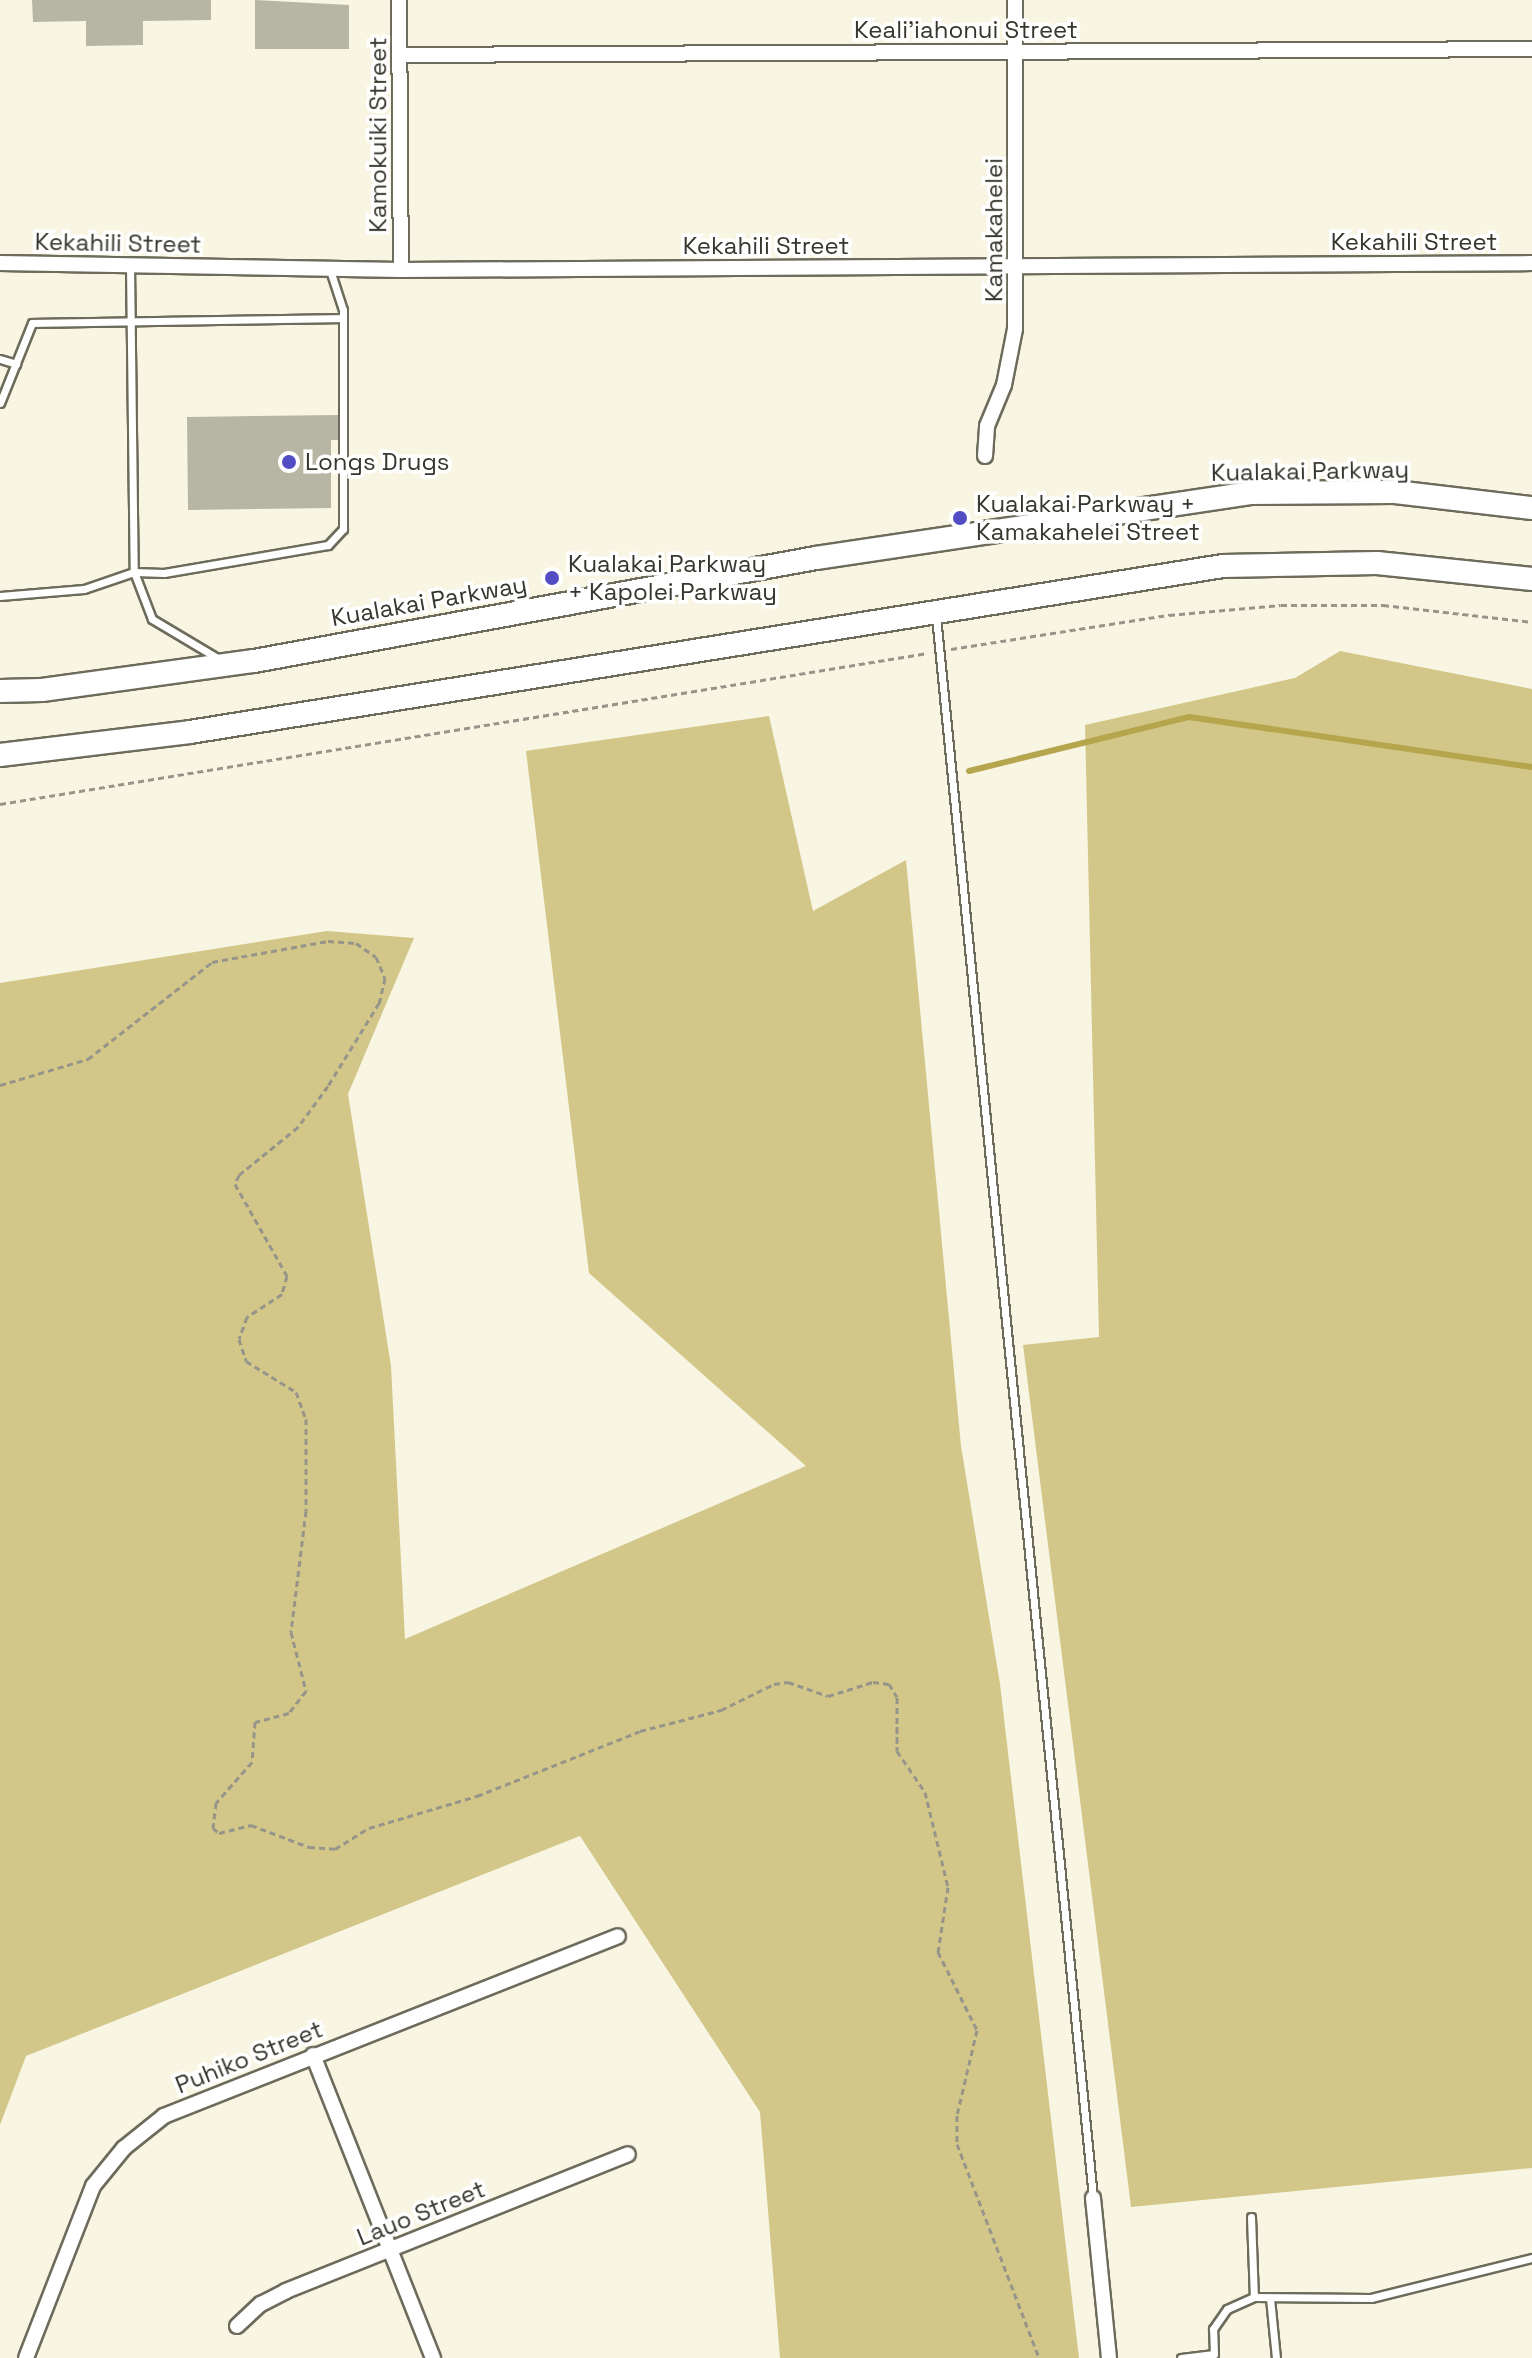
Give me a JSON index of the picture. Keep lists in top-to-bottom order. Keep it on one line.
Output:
{"streets":{"main road":["Kualakai Parkway"],"street":["Keali'iahonui Street","Kamokuiki Street","Kamakahelei","Kekahili Street","Puhiko Street","Lauo Street"]},"crossings":[["Keali'iahonui Street","Kamokuiki Street"],["Keali'iahonui Street","Kamakahelei"],["Kamokuiki Street","Kekahili Street"],["Kamakahelei","Kekahili Street"]],"places":["Longs Drugs","Kualakai Parkway + Kamakahelei Street","Kualakai Parkway + Kapolei Parkway"]}
